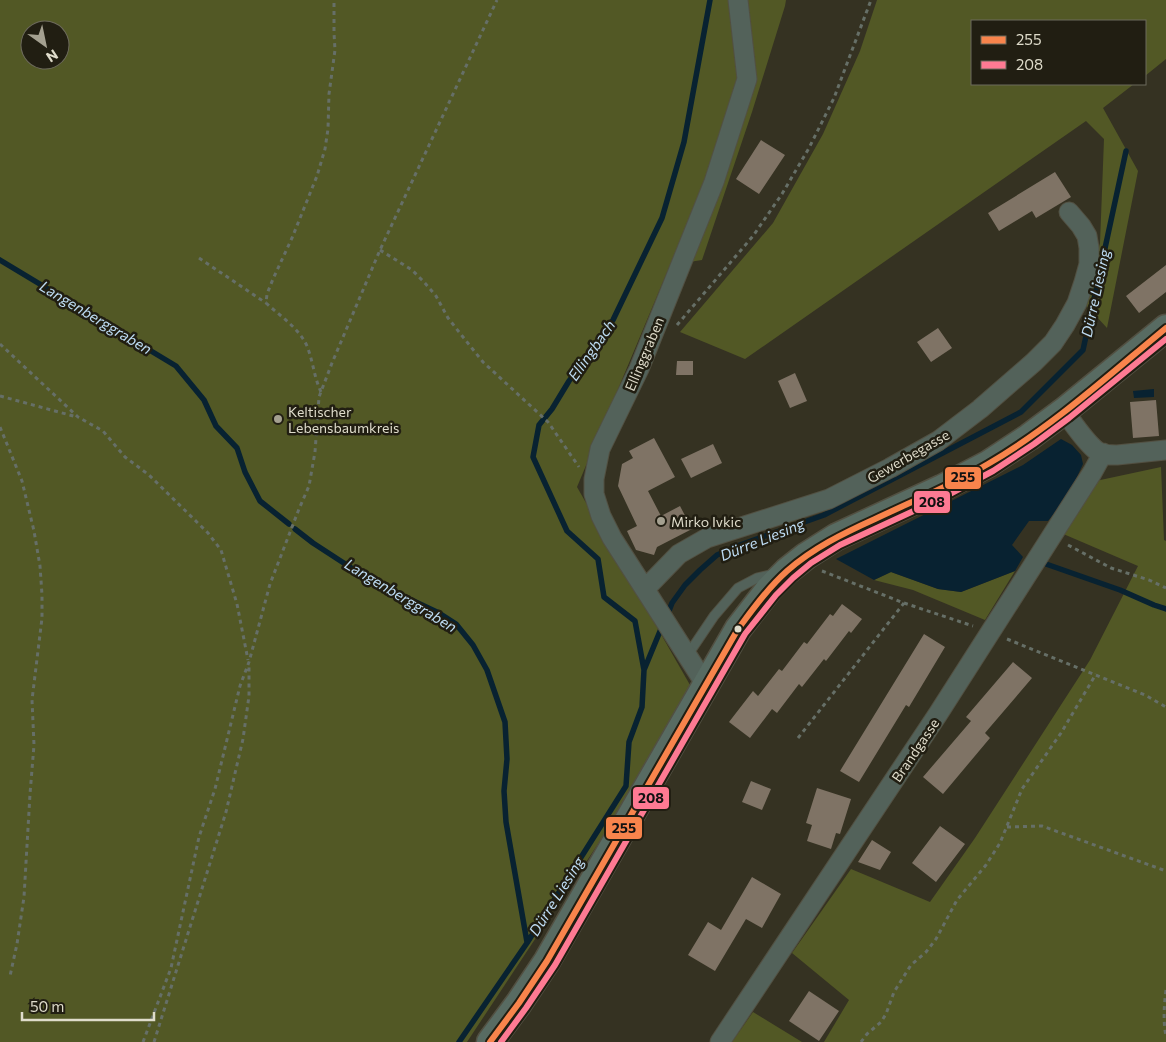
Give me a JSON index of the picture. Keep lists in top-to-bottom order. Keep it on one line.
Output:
{"streets":{"street":["Ellinggraben","Gewerbegasse","Brandgasse"]},"crossings":[["Ellinggraben","Gewerbegasse"]],"water":["Dürre Liesing","Langenberggraben","Ellingbach"],"places":["Keltischer Lebensbaumkreis","Mirko Ivkic"],"lines":["transit line 255","transit line 208"],"legend":["255","208"],"scale_bar":"50 m","north":"bottom right"}
